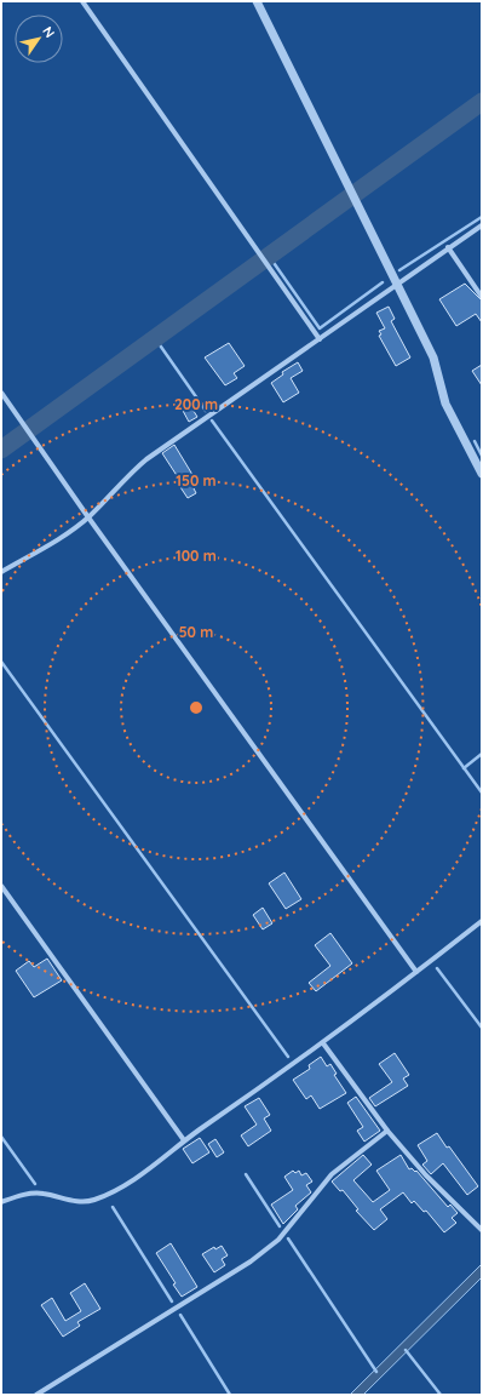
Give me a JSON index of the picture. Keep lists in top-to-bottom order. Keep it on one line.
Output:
{"north":"top right","rings":["200 m","150 m","100 m","50 m"]}
